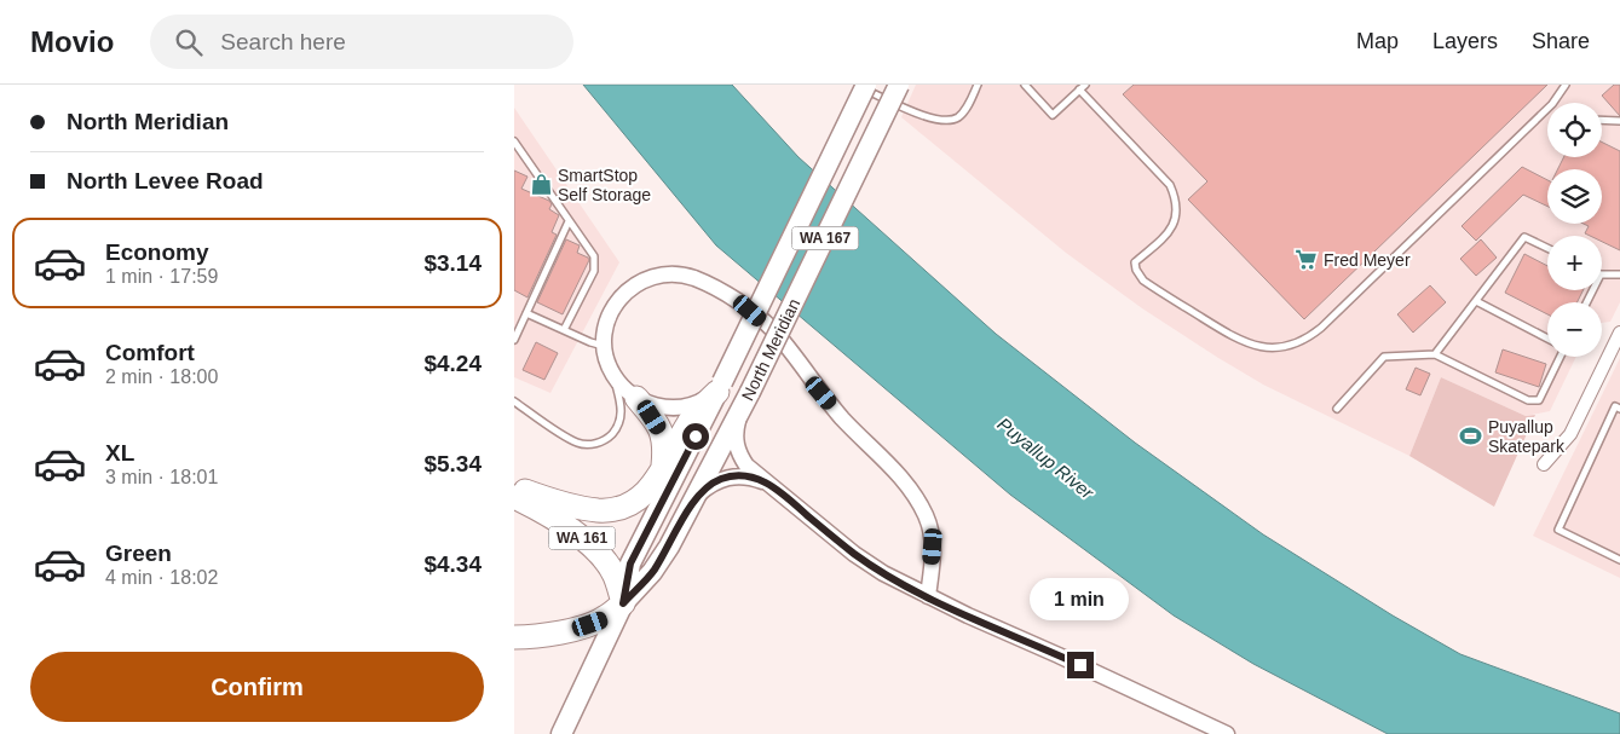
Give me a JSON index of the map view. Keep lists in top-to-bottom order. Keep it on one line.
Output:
{"streets":{"highway":["WA 167","WA 161"],"main road":["North Meridian"]},"crossings":[["WA 167","North Meridian"],["WA 167","WA 161"],["North Meridian","WA 161"]],"water":["Puyallup River"],"places":{"shop":["SmartStop Self Storage"],"supermarket":["Fred Meyer"],"sports":["Puyallup Skatepark"]},"page":{"header":"Movio","search":"Search here","nav":["Map","Layers","Share"],"banner":["North Meridian","North Levee Road"],"map_buttons":["+","−"],"list":[{"name":"Economy","note":"1 min · 17:59","value":"$3.14"},{"name":"Comfort","note":"2 min · 18:00","value":"$4.24"},{"name":"XL","note":"3 min · 18:01","value":"$5.34"},{"name":"Green","note":"4 min · 18:02","value":"$4.34"}],"bubble":"1 min","buttons":"Confirm"}}
